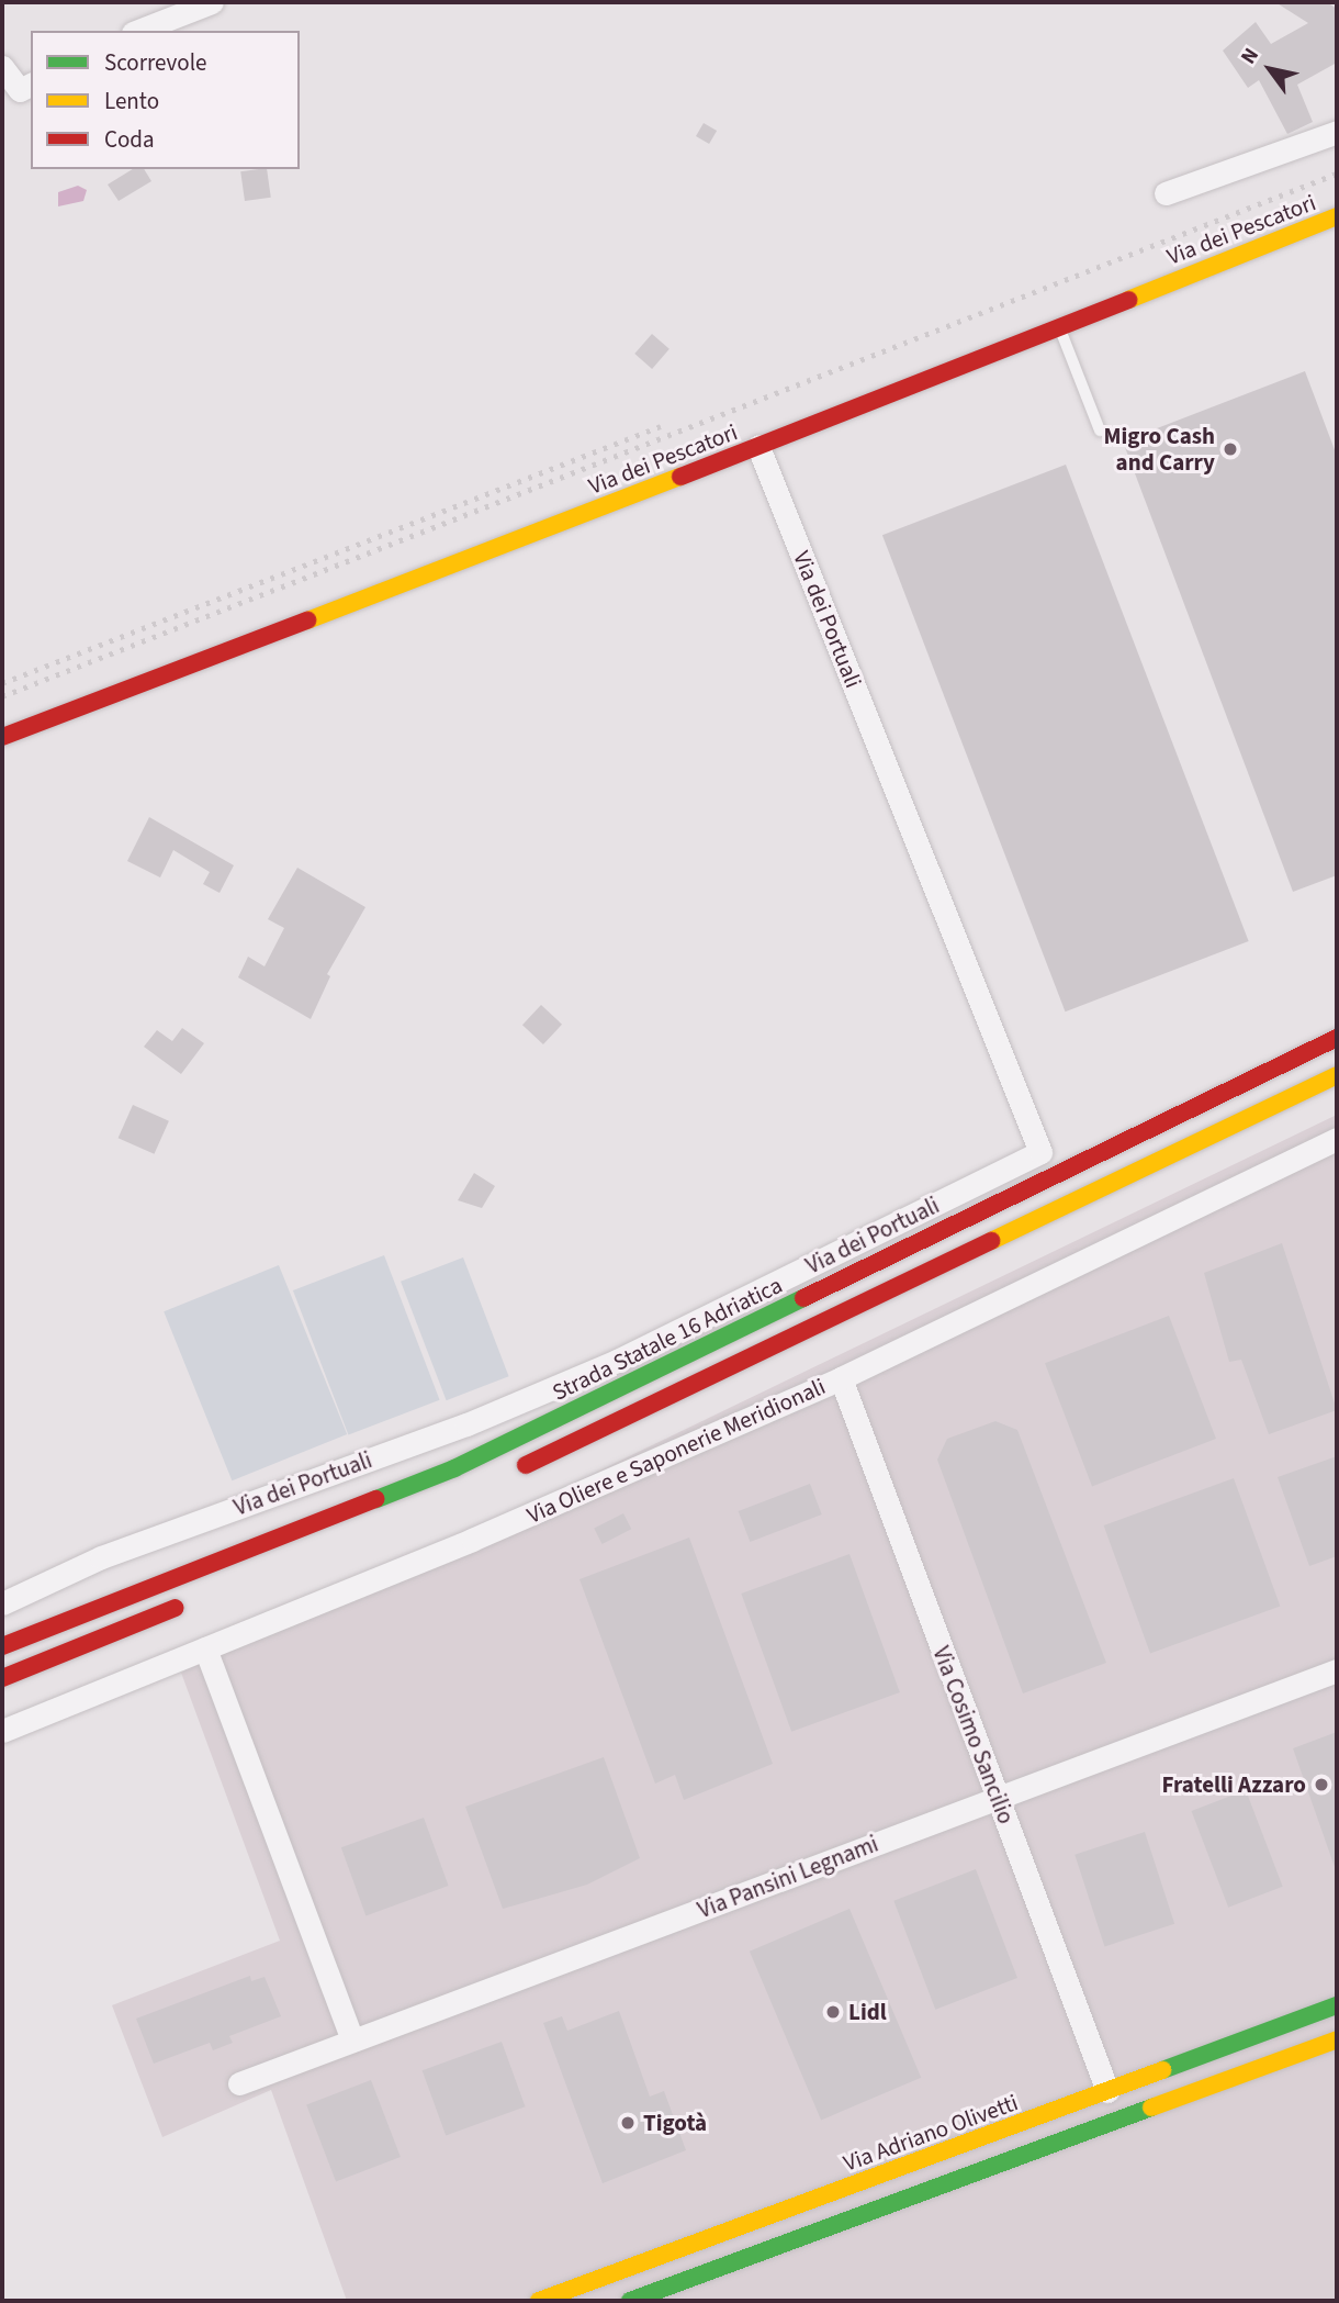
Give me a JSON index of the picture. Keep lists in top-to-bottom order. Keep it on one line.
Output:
{"streets":{"main road":["Via dei Pescatori","Strada Statale 16 Adriatica","Via Adriano Olivetti"],"street":["Via dei Portuali","Via Oliere e Saponerie Meridionali","Via Cosimo Sancilio","Via Pansini Legnami"]},"crossings":[["Via dei Pescatori","Via dei Portuali"],["Via Oliere e Saponerie Meridionali","Via Cosimo Sancilio"],["Via Cosimo Sancilio","Via Pansini Legnami"],["Via Cosimo Sancilio","Via Adriano Olivetti"]],"places":["Migro Cash and Carry","Fratelli Azzaro","Lidl","Tigotà"],"legend":["Scorrevole","Lento","Coda"],"north":"top left"}
